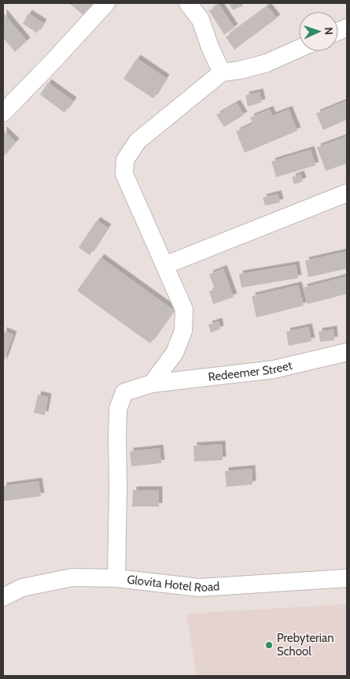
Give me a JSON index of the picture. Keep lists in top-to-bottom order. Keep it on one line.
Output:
{"streets":{"street":["Redeemer Street","Glovita Hotel Road"]},"crossings":[["Redeemer Street","Glovita Hotel Road"]],"places":["Prebyterian School"],"north":"right"}
